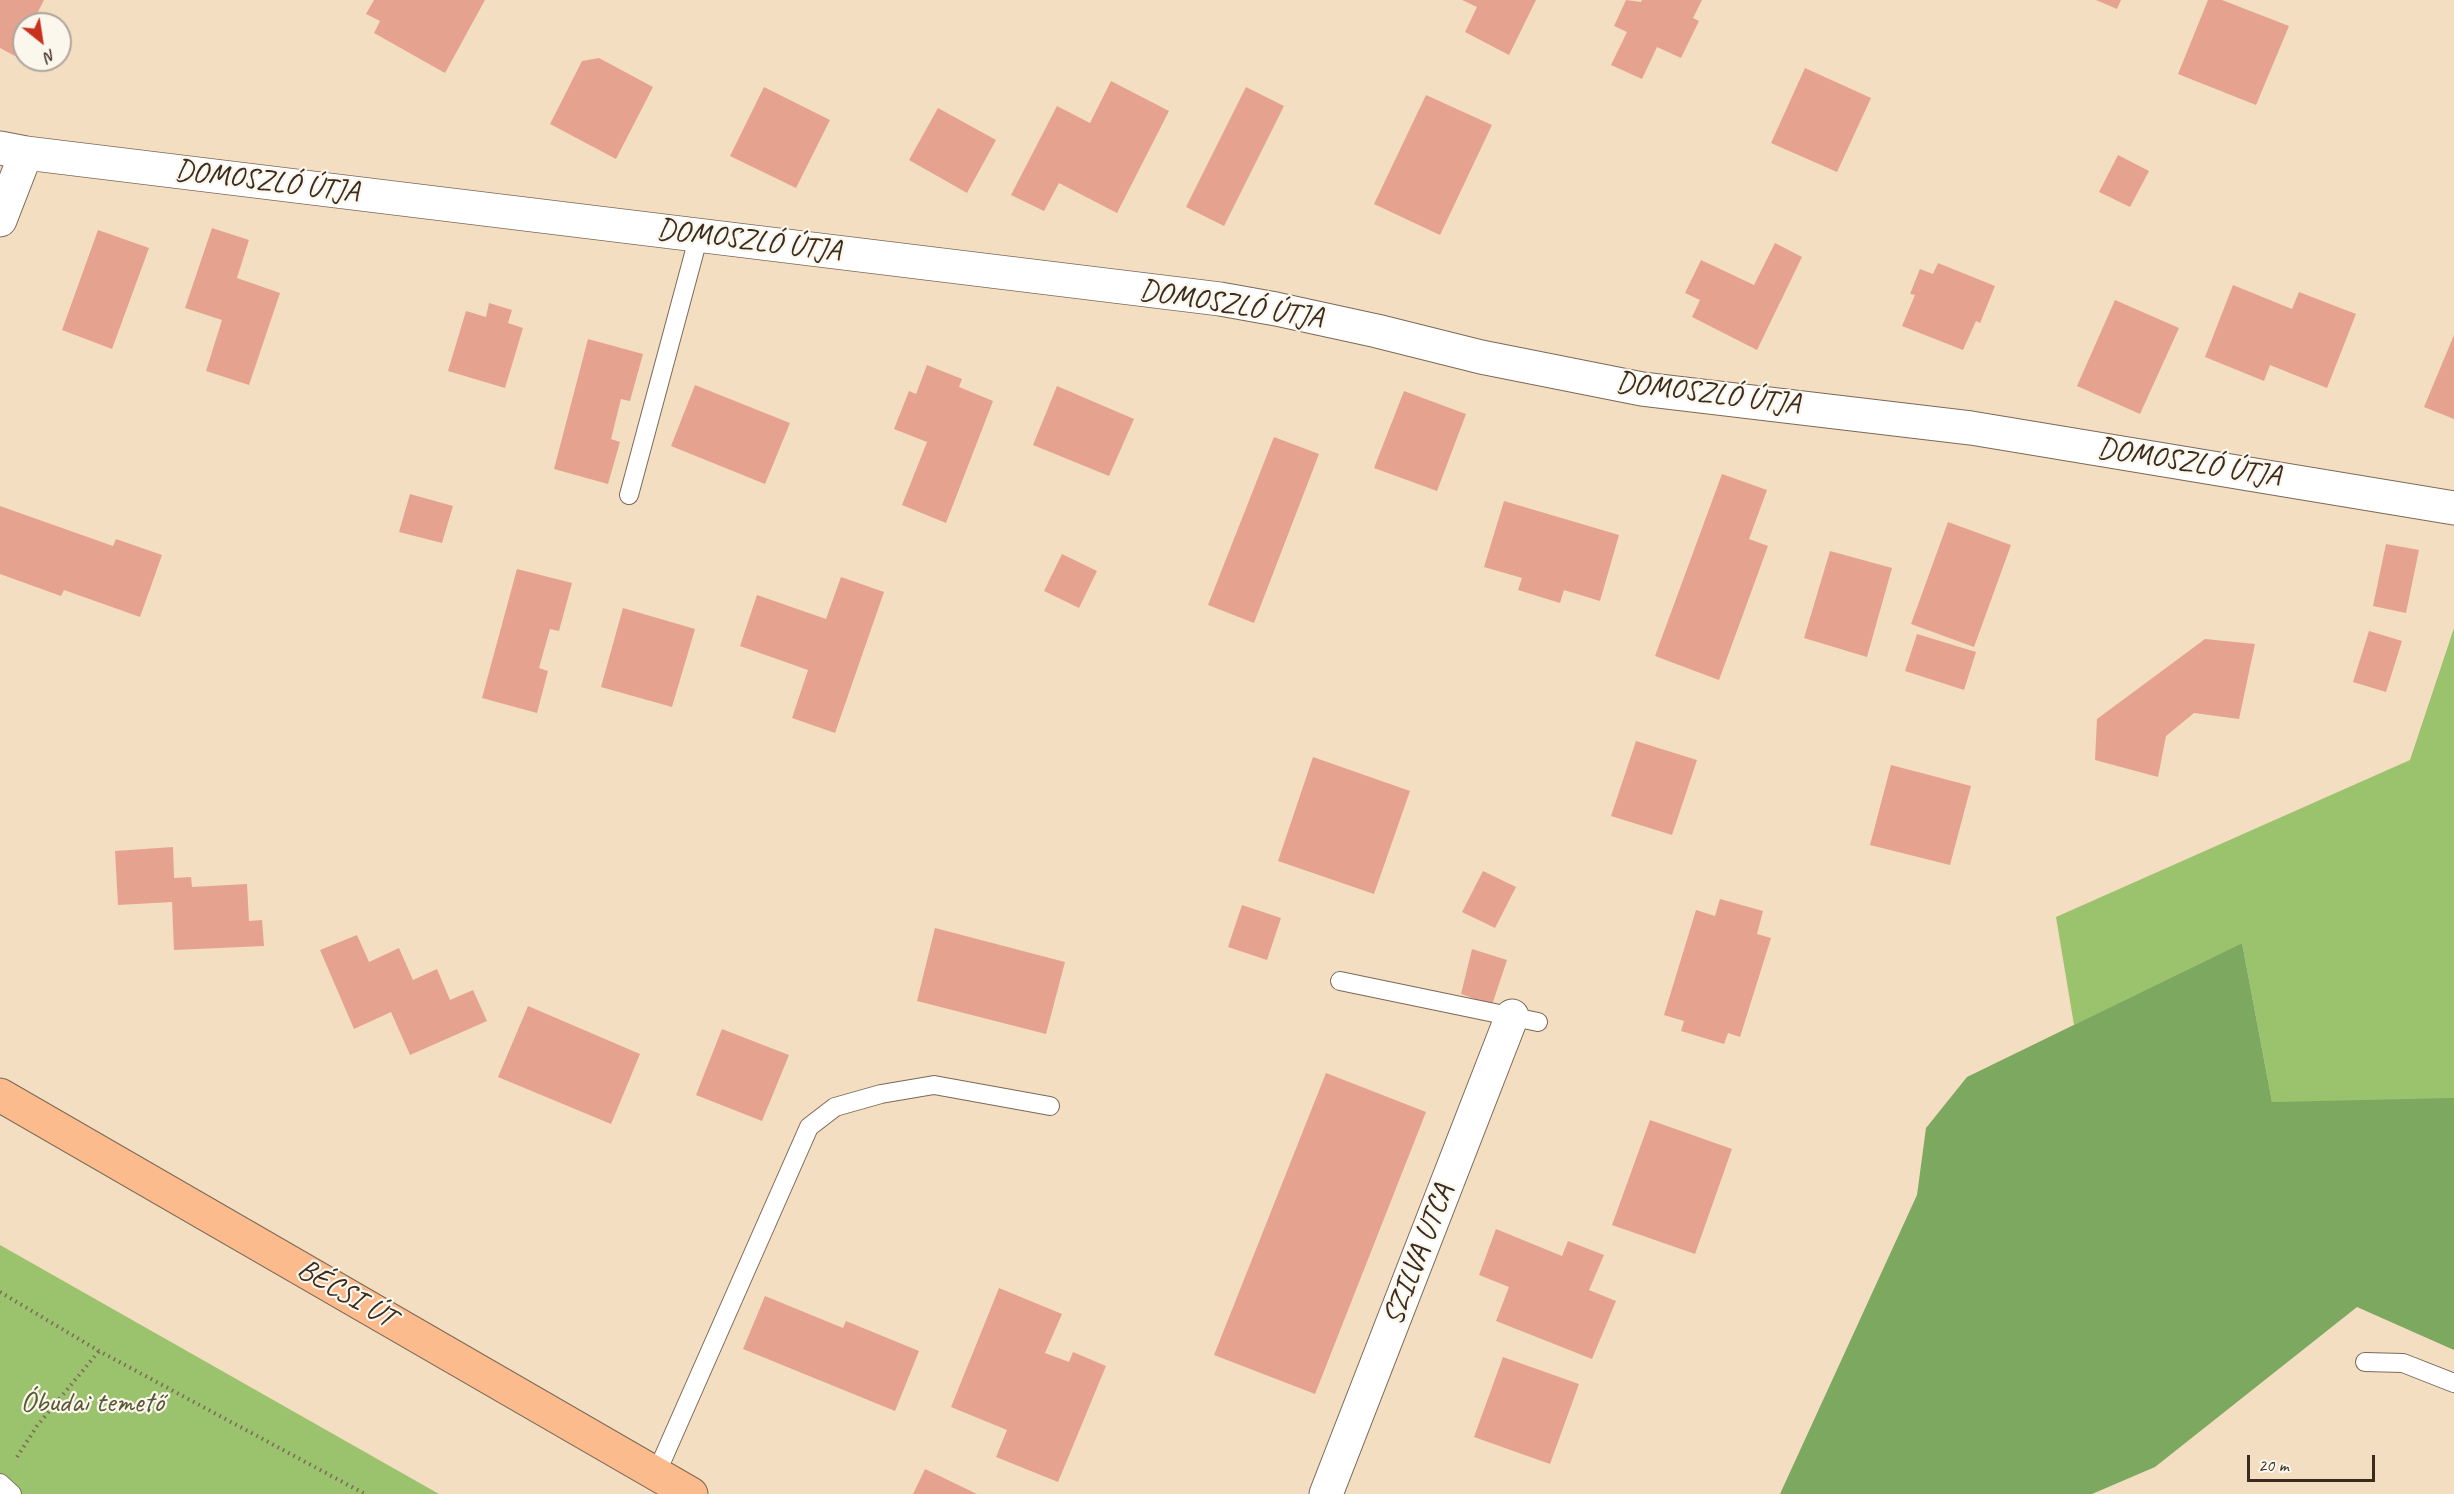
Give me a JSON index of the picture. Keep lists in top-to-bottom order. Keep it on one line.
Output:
{"streets":{"main road":["BÉCSI ÚT"],"street":["DOMOSZLÓ ÚTJA","SZILVA UTCA"]},"parks":["Óbudai temető"],"scale_bar":"20 m","north":"bottom right"}
